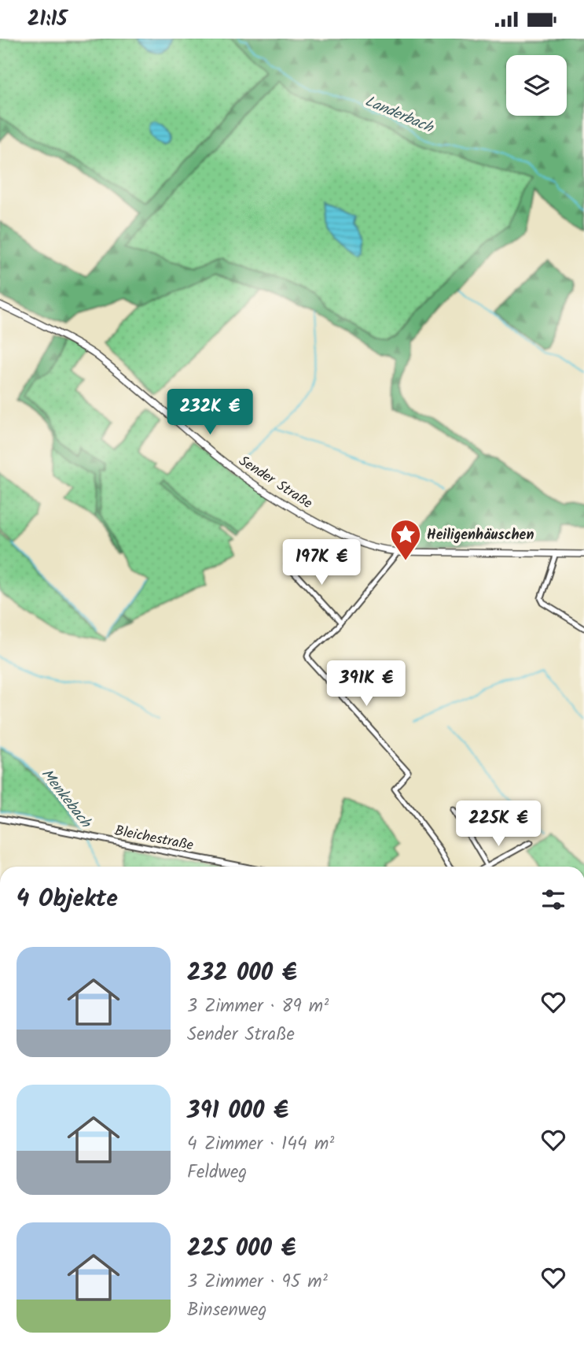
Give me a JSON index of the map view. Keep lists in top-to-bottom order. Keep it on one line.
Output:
{"streets":{"main road":["Sender Straße"],"street":["Bleichestraße"]},"water":["Landerbach","Menkebach"],"places":{"place":["Heiligenhäuschen"]},"page":{"status":"21:15","price":["232K €","197K €","391K €","225K €"],"heading":"4 Objekte","list":[{"name":"232 000 €","note":"3 Zimmer · 89 m² · Sender Straße"},{"name":"391 000 €","note":"4 Zimmer · 144 m² · Feldweg"},{"name":"225 000 €","note":"3 Zimmer · 95 m² · Binsenweg"}]}}
